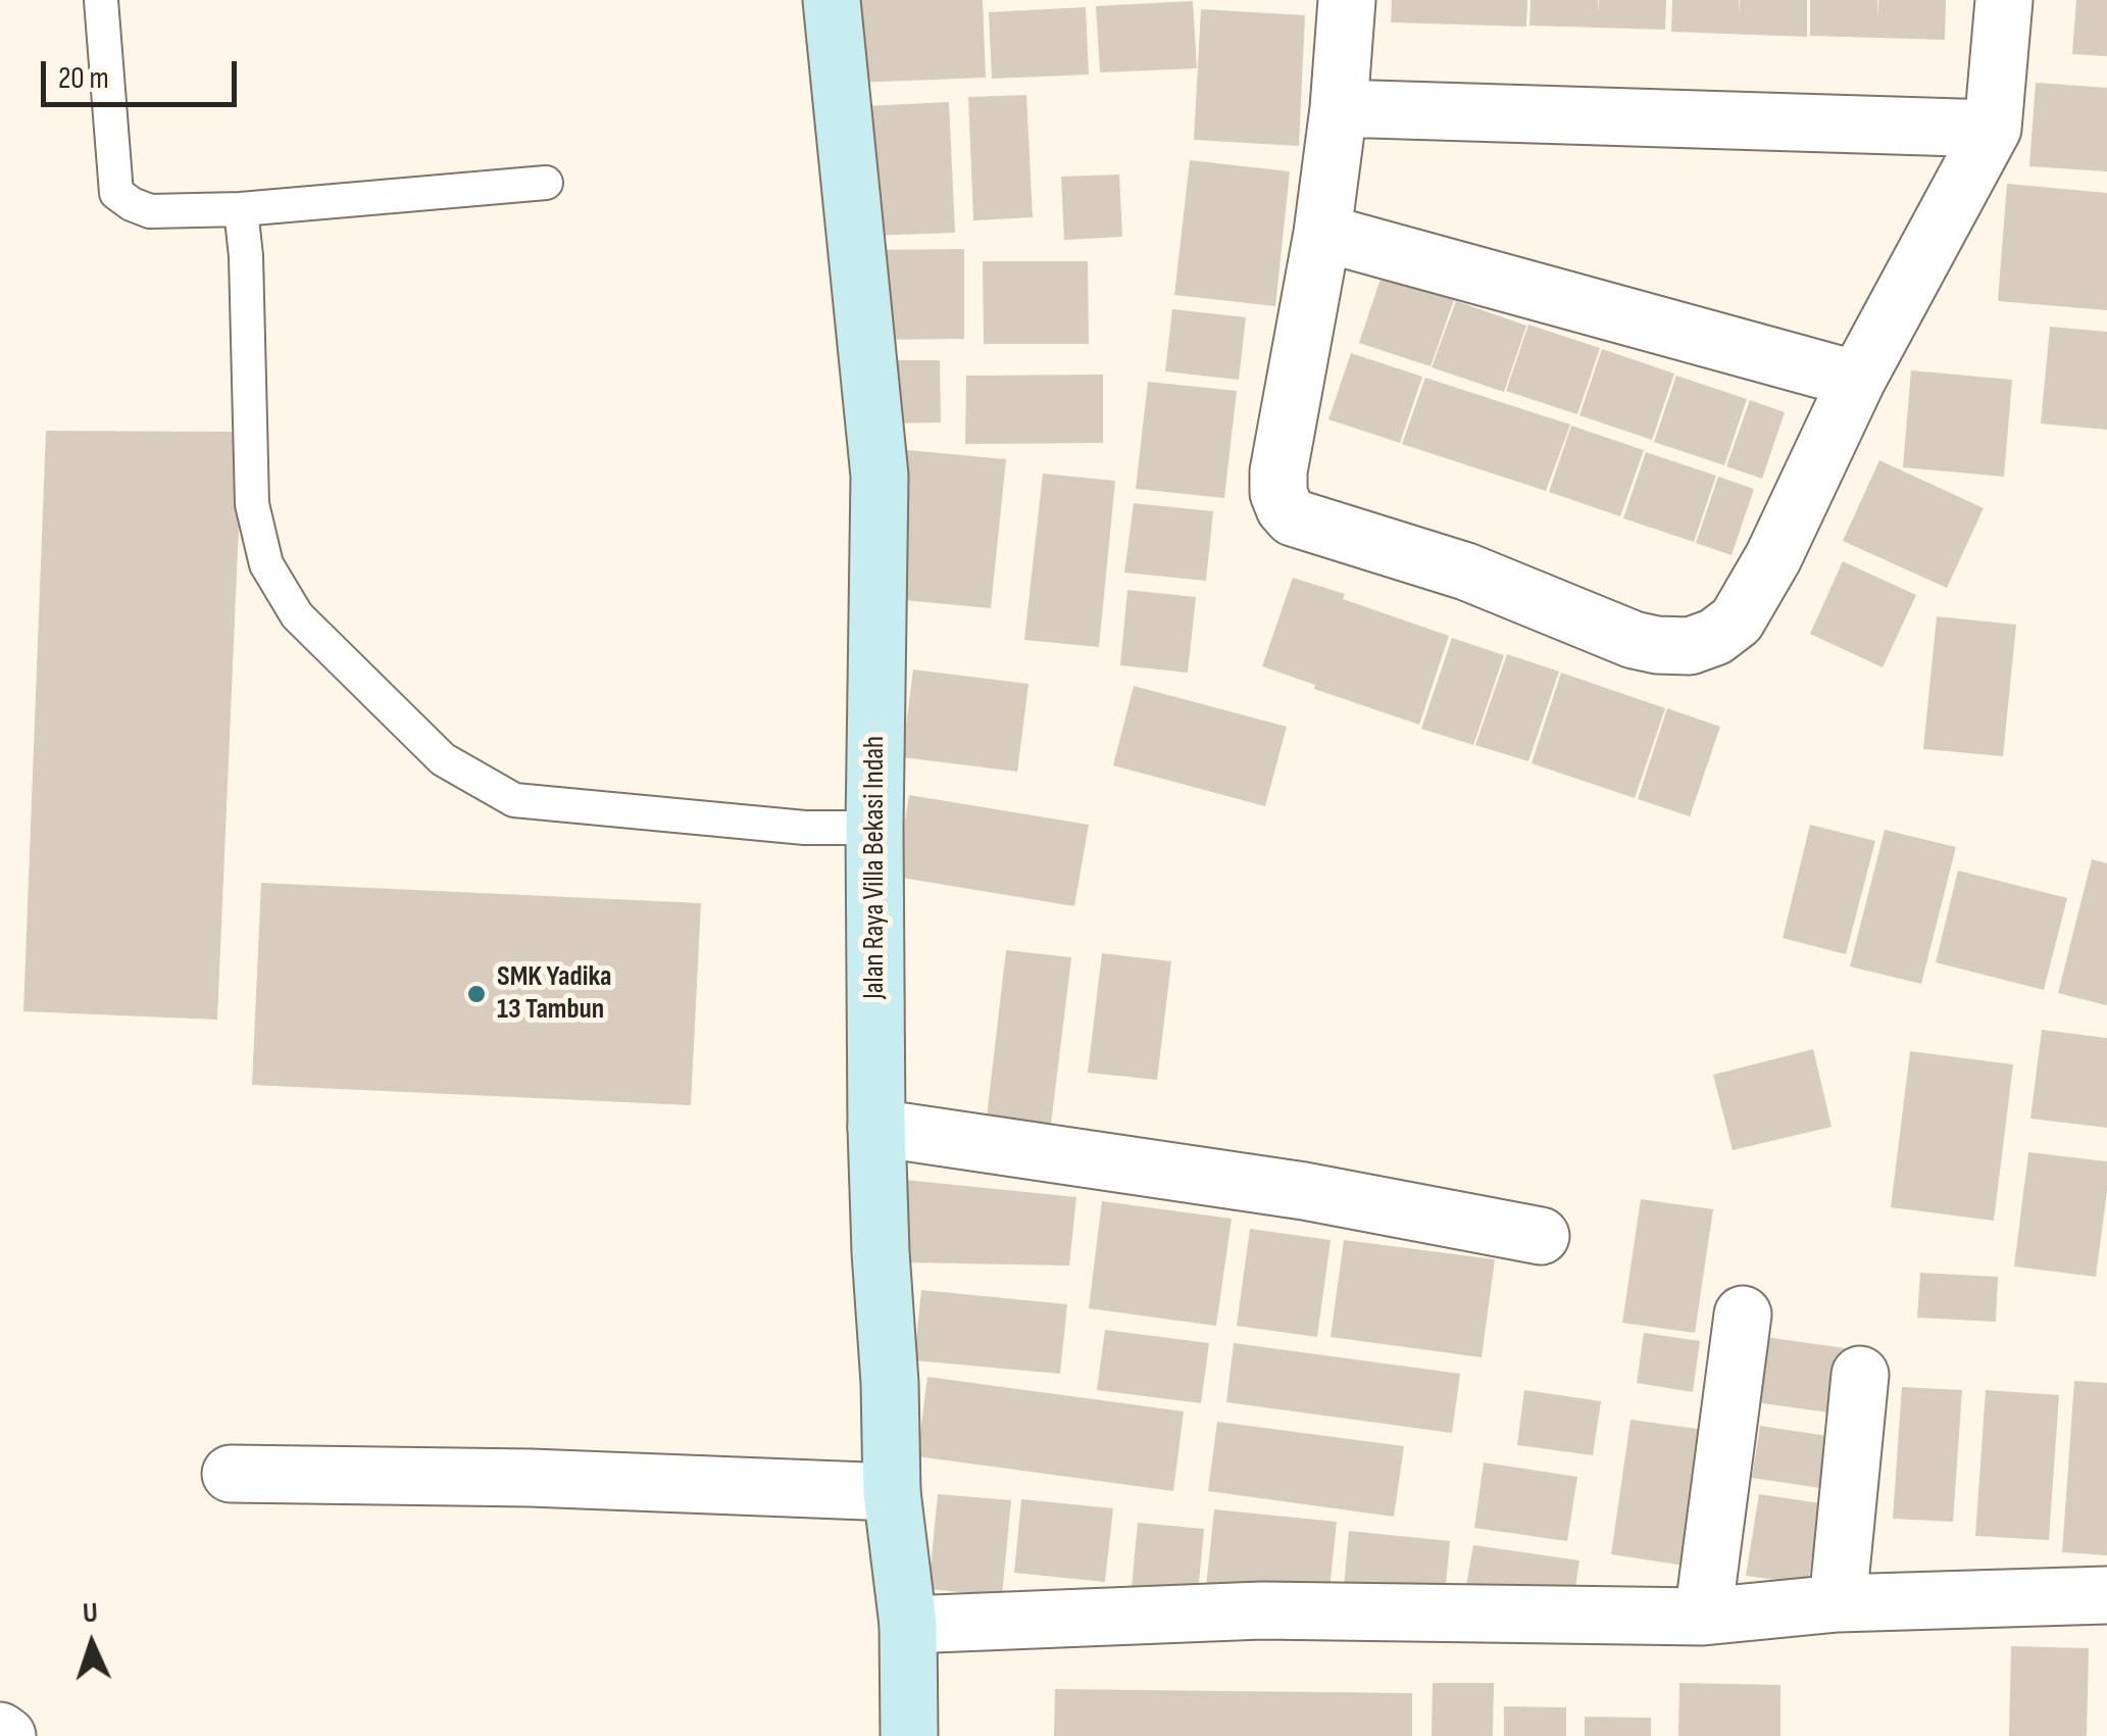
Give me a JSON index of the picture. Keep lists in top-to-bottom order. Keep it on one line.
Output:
{"streets":{"main road":["Jalan Raya Villa Bekasi Indah"]},"places":["SMK Yadika 13 Tambun"],"scale_bar":"20 m","north":"top"}
